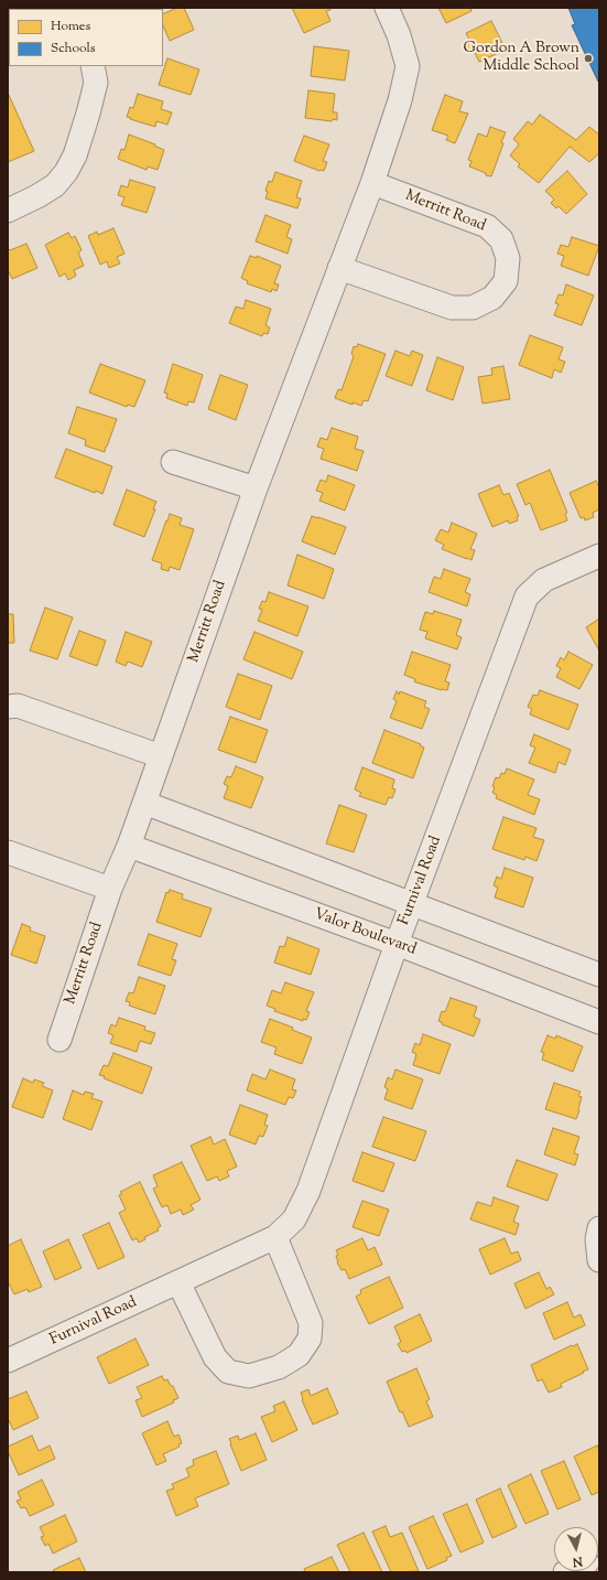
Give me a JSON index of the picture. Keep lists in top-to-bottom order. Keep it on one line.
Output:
{"streets":{"street":["Merritt Road","Furnival Road","Valor Boulevard"]},"crossings":[["Merritt Road","Valor Boulevard"],["Furnival Road","Valor Boulevard"]],"places":["Gordon A Brown Middle School"],"legend":["Homes","Schools"],"north":"bottom"}
